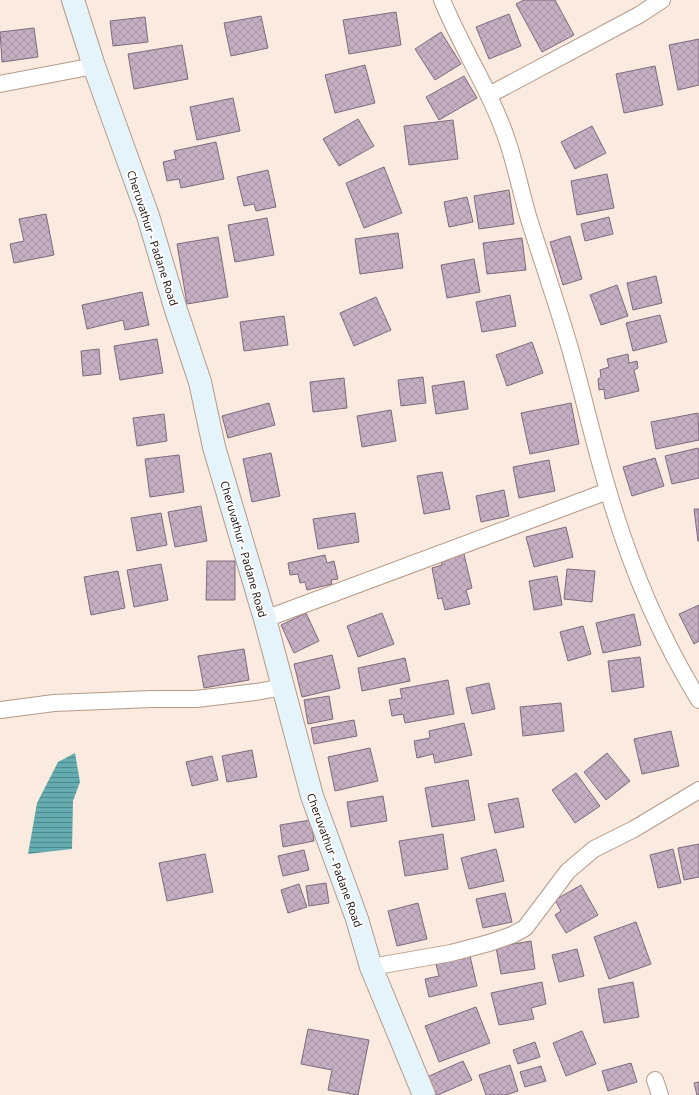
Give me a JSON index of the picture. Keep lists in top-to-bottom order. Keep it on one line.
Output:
{"streets":{"main road":["Cheruvathur - Padane Road"]}}
